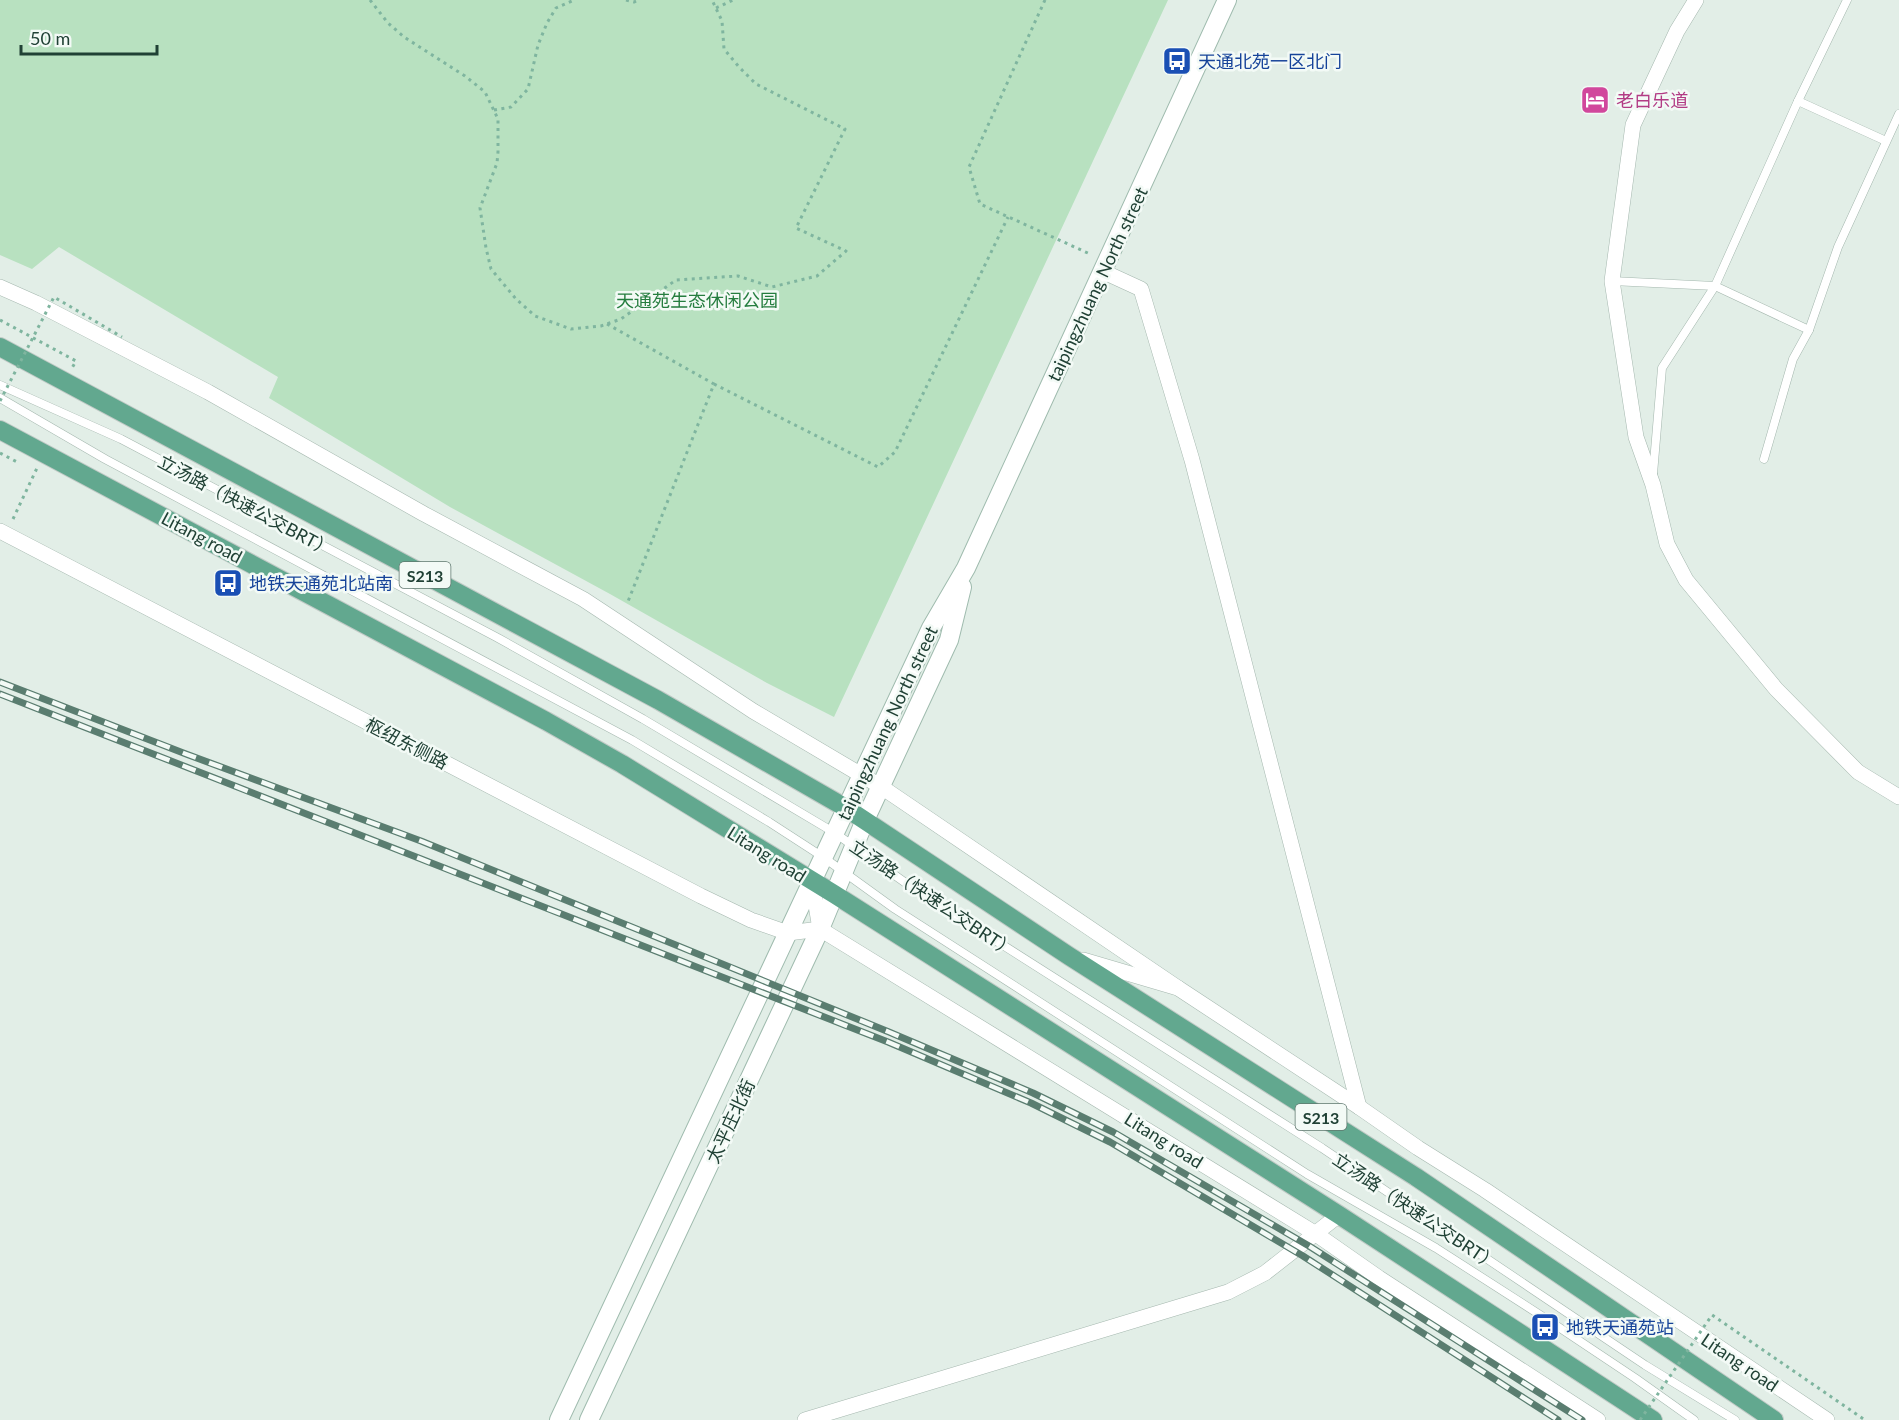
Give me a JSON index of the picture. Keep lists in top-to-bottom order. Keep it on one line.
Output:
{"streets":{"main road":["taipingzhuang North street","Litang road","S213","太平庄北街"],"street":["枢纽东侧路"],"lane":["立汤路（快速公交BRT）"]},"crossings":[["taipingzhuang North street","立汤路（快速公交BRT）"],["taipingzhuang North street","Litang road"],["taipingzhuang North street","太平庄北街"],["立汤路（快速公交BRT）","太平庄北街"],["Litang road","枢纽东侧路"],["Litang road","太平庄北街"],["枢纽东侧路","太平庄北街"]],"parks":["天通苑生态休闲公园"],"places":{"bus stop":["天通北苑一区北门","地铁天通苑北站南","地铁天通苑站"],"hotel":["老白乐道"]},"scale_bar":"50 m"}
